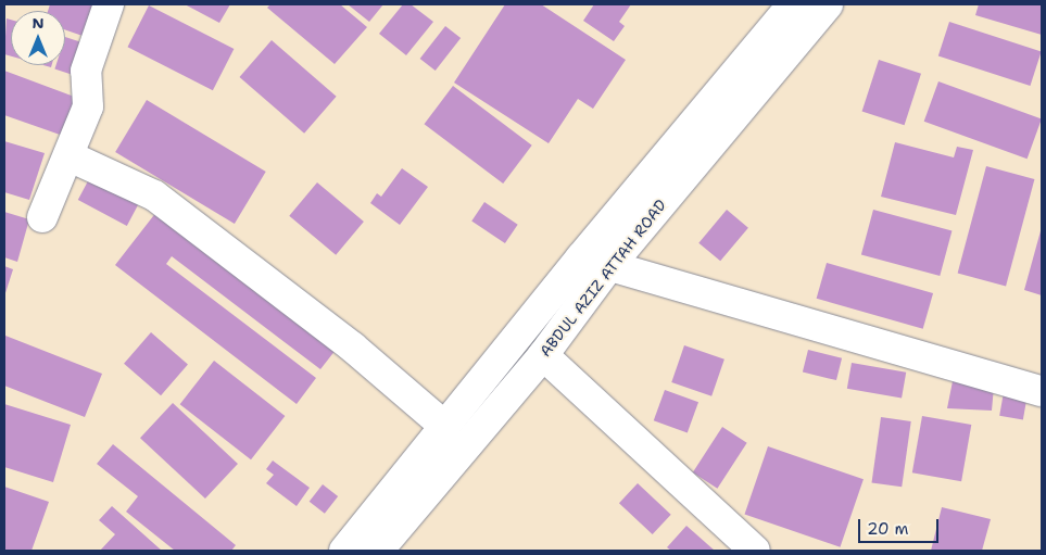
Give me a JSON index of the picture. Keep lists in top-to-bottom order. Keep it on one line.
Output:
{"streets":{"main road":["ABDUL AZIZ ATTAH ROAD"]},"scale_bar":"20 m","north":"top"}
